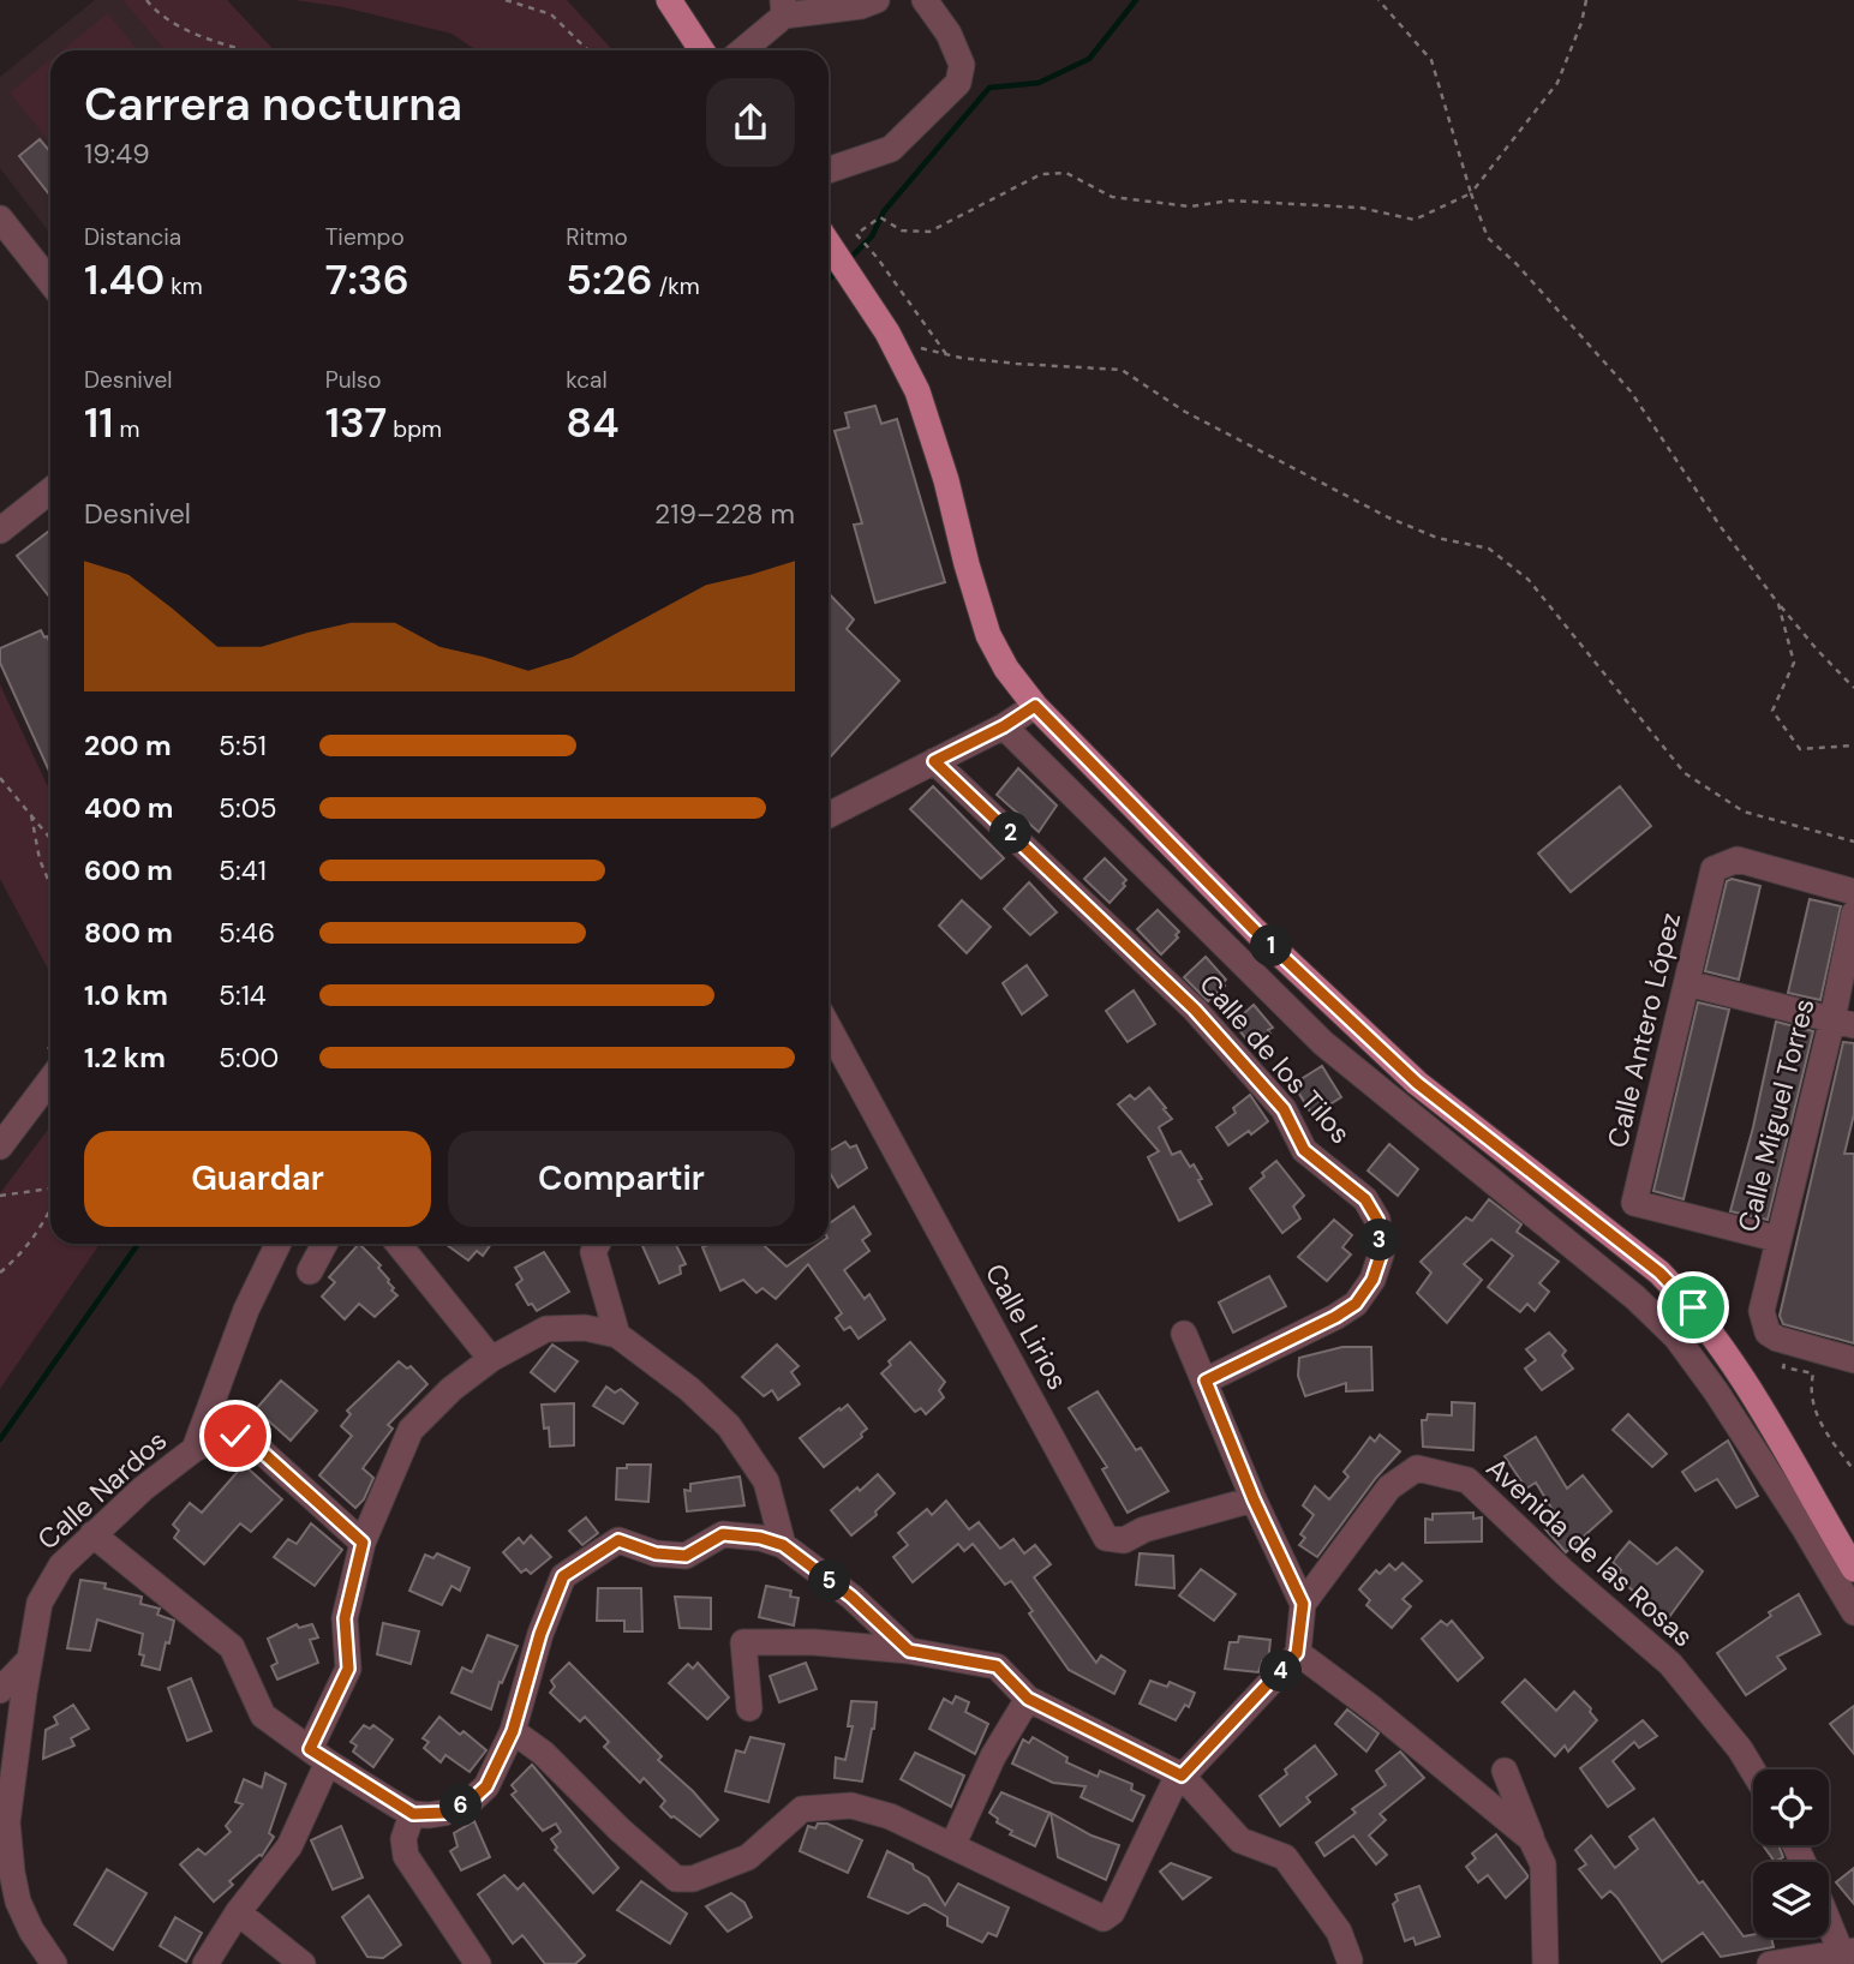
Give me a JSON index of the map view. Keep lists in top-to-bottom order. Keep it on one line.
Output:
{"streets":{"street":["Calle Antero López","Calle de los Tilos","Calle Miguel Torres","Calle Lirios","Calle Nardos","Avenida de las Rosas"]},"crossings":[["Calle Antero López","Calle Miguel Torres"]],"page":{"heading":["Carrera nocturna","19:49"],"stats":[["Distancia","1.40 km"],["Tiempo","7:36"],["Ritmo","5:26 /km"],["Desnivel","11 m"],["Pulso","137 bpm"],["kcal","84"]],"chart":["Desnivel","219–228 m"],"list":[{"name":"200 m","note":"5:51"},{"name":"400 m","note":"5:05"},{"name":"600 m","note":"5:41"},{"name":"800 m","note":"5:46"},{"name":"1.0 km","note":"5:14"},{"name":"1.2 km","note":"5:00"}],"pins":["2","1","3","5","4","6"],"buttons":["Guardar","Compartir"]}}
